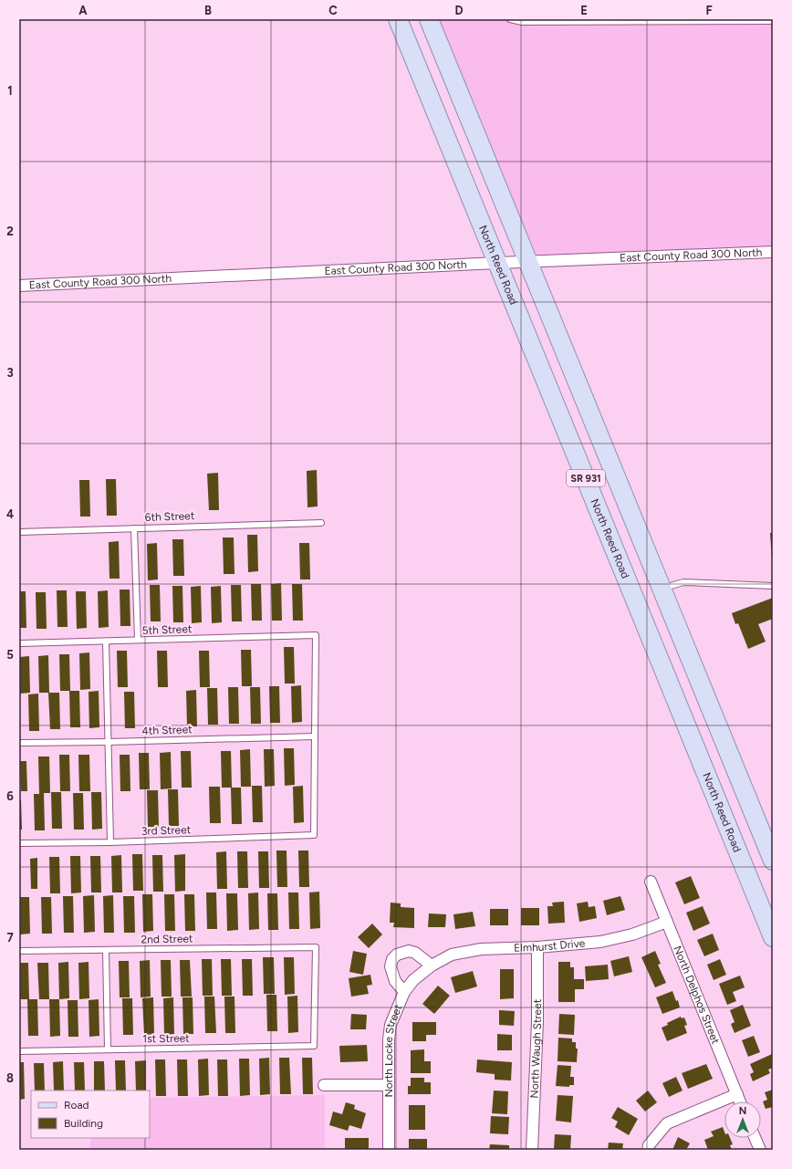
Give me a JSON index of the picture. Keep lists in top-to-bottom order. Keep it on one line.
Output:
{"streets":{"main road":["North Reed Road","SR 931"],"street":["East County Road 300 North","Elmhurst Drive","North Delphos Street","North Waugh Street","North Locke Street"],"lane":["6th Street","5th Street","4th Street","3rd Street","2nd Street","1st Street"]},"crossings":[["East County Road 300 North","North Reed Road"],["East County Road 300 North","SR 931"],["5th Street","4th Street"],["5th Street","3rd Street"],["4th Street","3rd Street"],["2nd Street","1st Street"],["Elmhurst Drive","North Delphos Street"],["Elmhurst Drive","North Waugh Street"],["Elmhurst Drive","North Locke Street"]],"legend":["Road","Building"],"north":"top","grid":{"columns":["A","B","C","D","E","F"],"rows":["1","2","3","4","5","6","7","8"]}}
